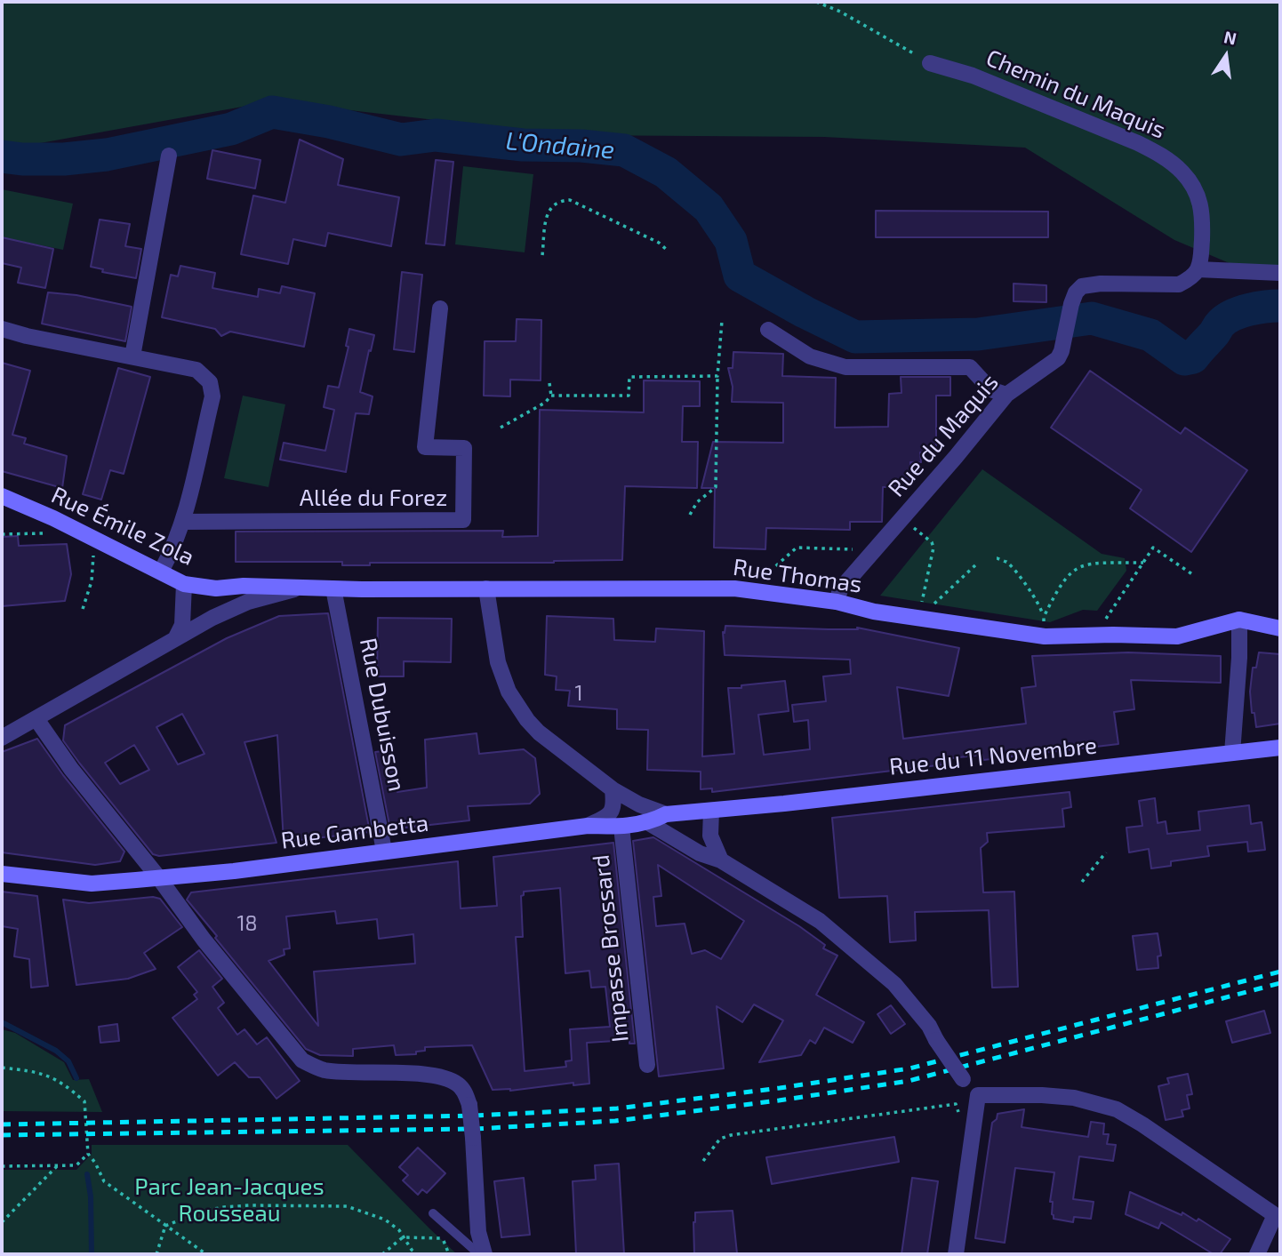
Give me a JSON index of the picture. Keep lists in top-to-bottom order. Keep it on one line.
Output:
{"streets":{"main road":["Rue Émile Zola","Rue Thomas","Rue du 11 Novembre","Rue Gambetta"],"street":["Chemin du Maquis","Rue du Maquis","Allée du Forez","Rue Dubuisson","Impasse Brossard"]},"crossings":[["Chemin du Maquis","Rue du Maquis"],["Rue du Maquis","Rue Thomas"],["Rue Émile Zola","Rue Thomas"],["Rue Thomas","Rue Dubuisson"],["Rue Dubuisson","Rue Gambetta"],["Rue du 11 Novembre","Rue Gambetta"],["Rue Gambetta","Impasse Brossard"]],"water":["L'Ondaine"],"parks":["Parc Jean-Jacques Rousseau"],"house_numbers":["1","18"],"north":"top"}
